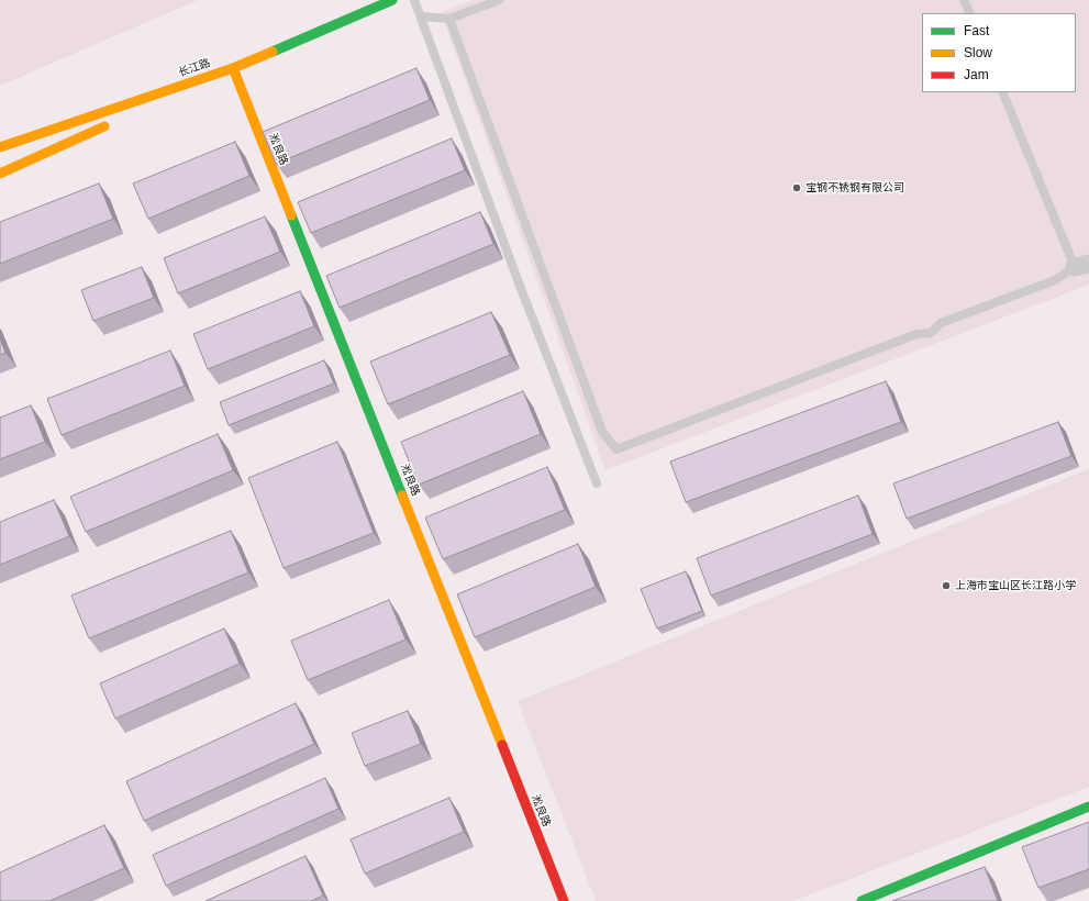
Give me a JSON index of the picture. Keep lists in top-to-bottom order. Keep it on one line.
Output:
{"streets":{"street":["长江路","淞良路"]},"crossings":[["长江路","淞良路"]],"places":["宝钢不锈钢有限公司","上海市宝山区长江路小学"],"legend":["Fast","Slow","Jam"]}
